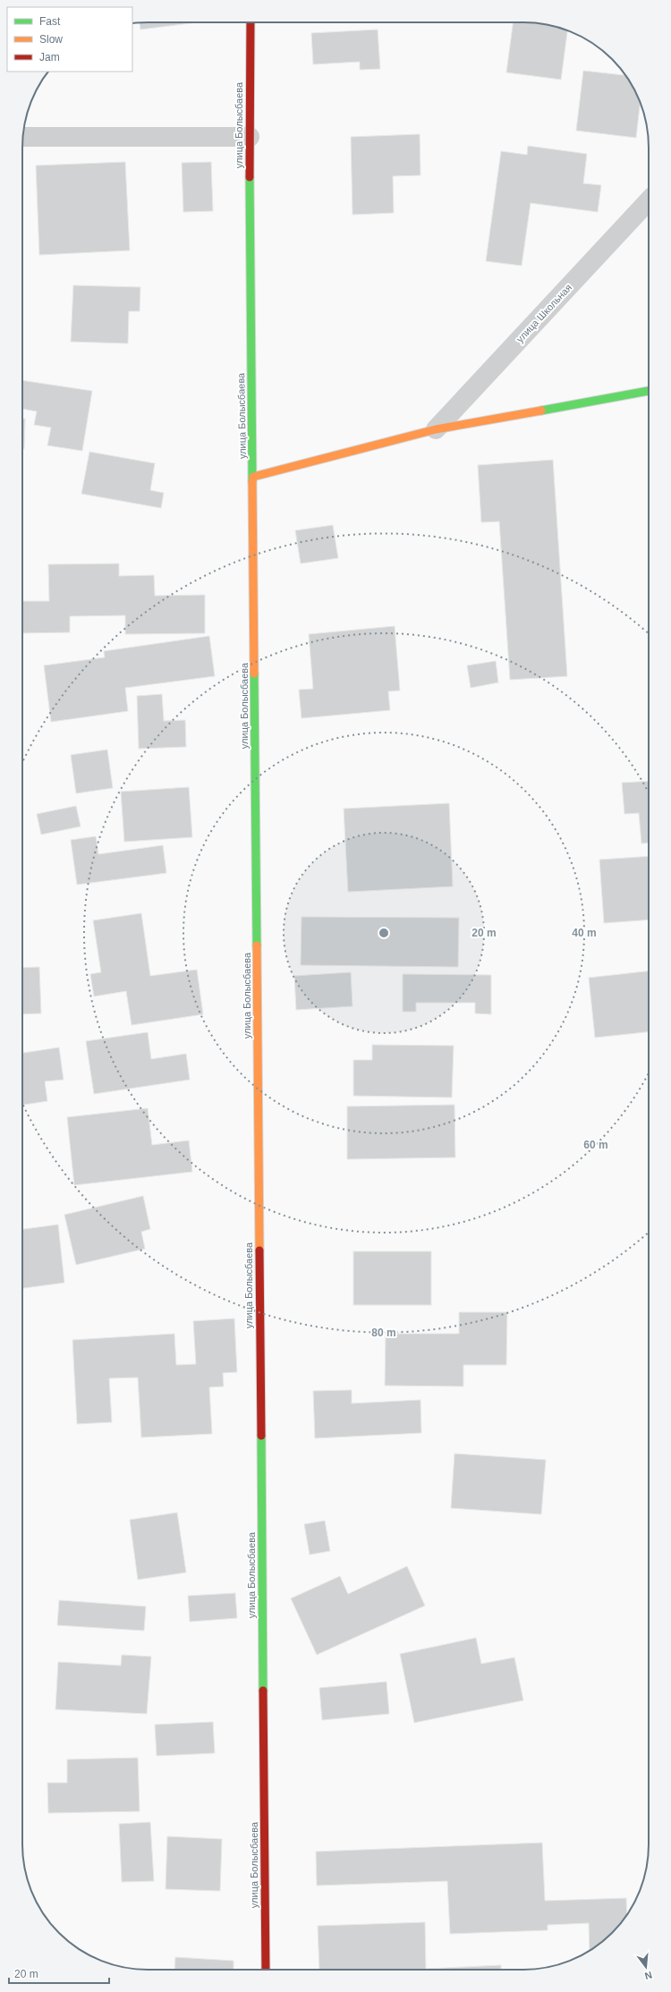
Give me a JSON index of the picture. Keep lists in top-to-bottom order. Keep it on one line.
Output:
{"streets":{"street":["улица Болысбаева","улица Школьная"]},"legend":["Fast","Slow","Jam"],"scale_bar":"20 m","north":"bottom","rings":["20 m","40 m","60 m","80 m"]}
